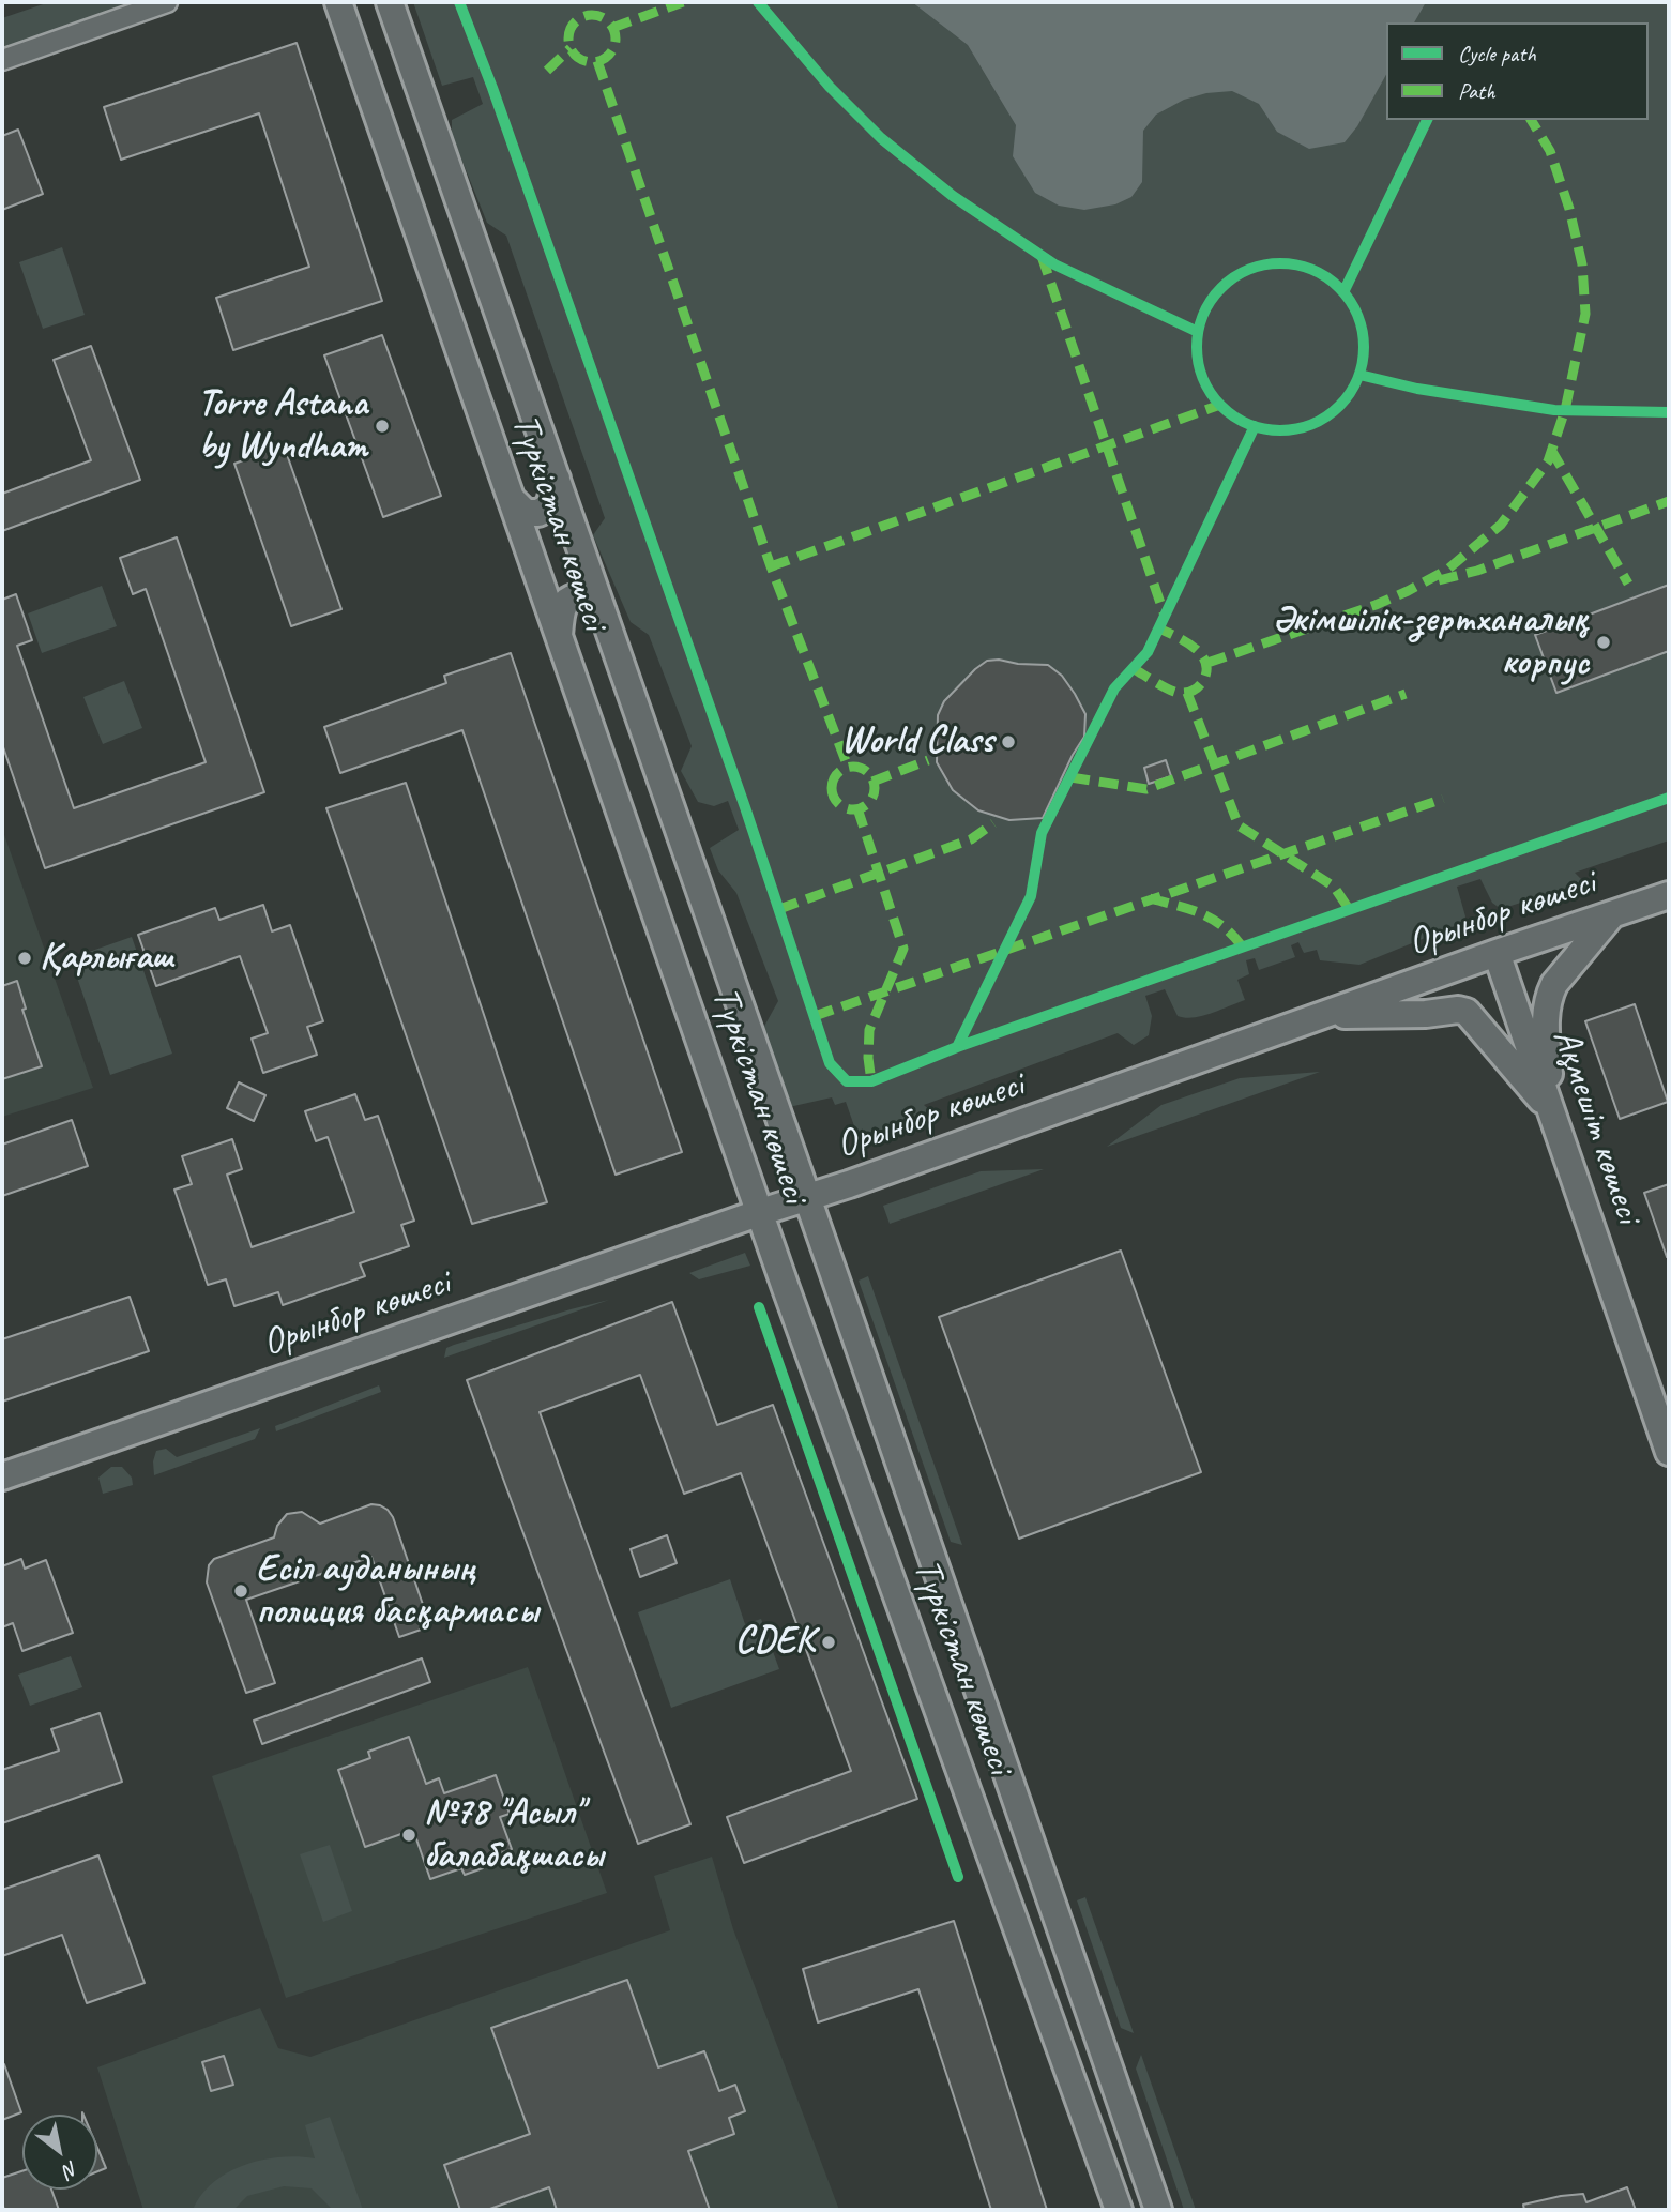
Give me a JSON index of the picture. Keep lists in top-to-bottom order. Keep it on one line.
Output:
{"streets":{"main road":["Түркістан көшесі","Орынбор көшесі","Ақмешіт көшесі"]},"crossings":[["Түркістан көшесі","Орынбор көшесі"],["Орынбор көшесі","Ақмешіт көшесі"]],"places":["Torre Astana by Wyndham","Әкімшілік-зертханалық корпус","World Class","Қарлығаш","Есіл ауданының полиция басқармасы","CDEK","№78 \"Асыл\" балабақшасы"],"legend":["Cycle path","Path"],"north":"bottom right"}
